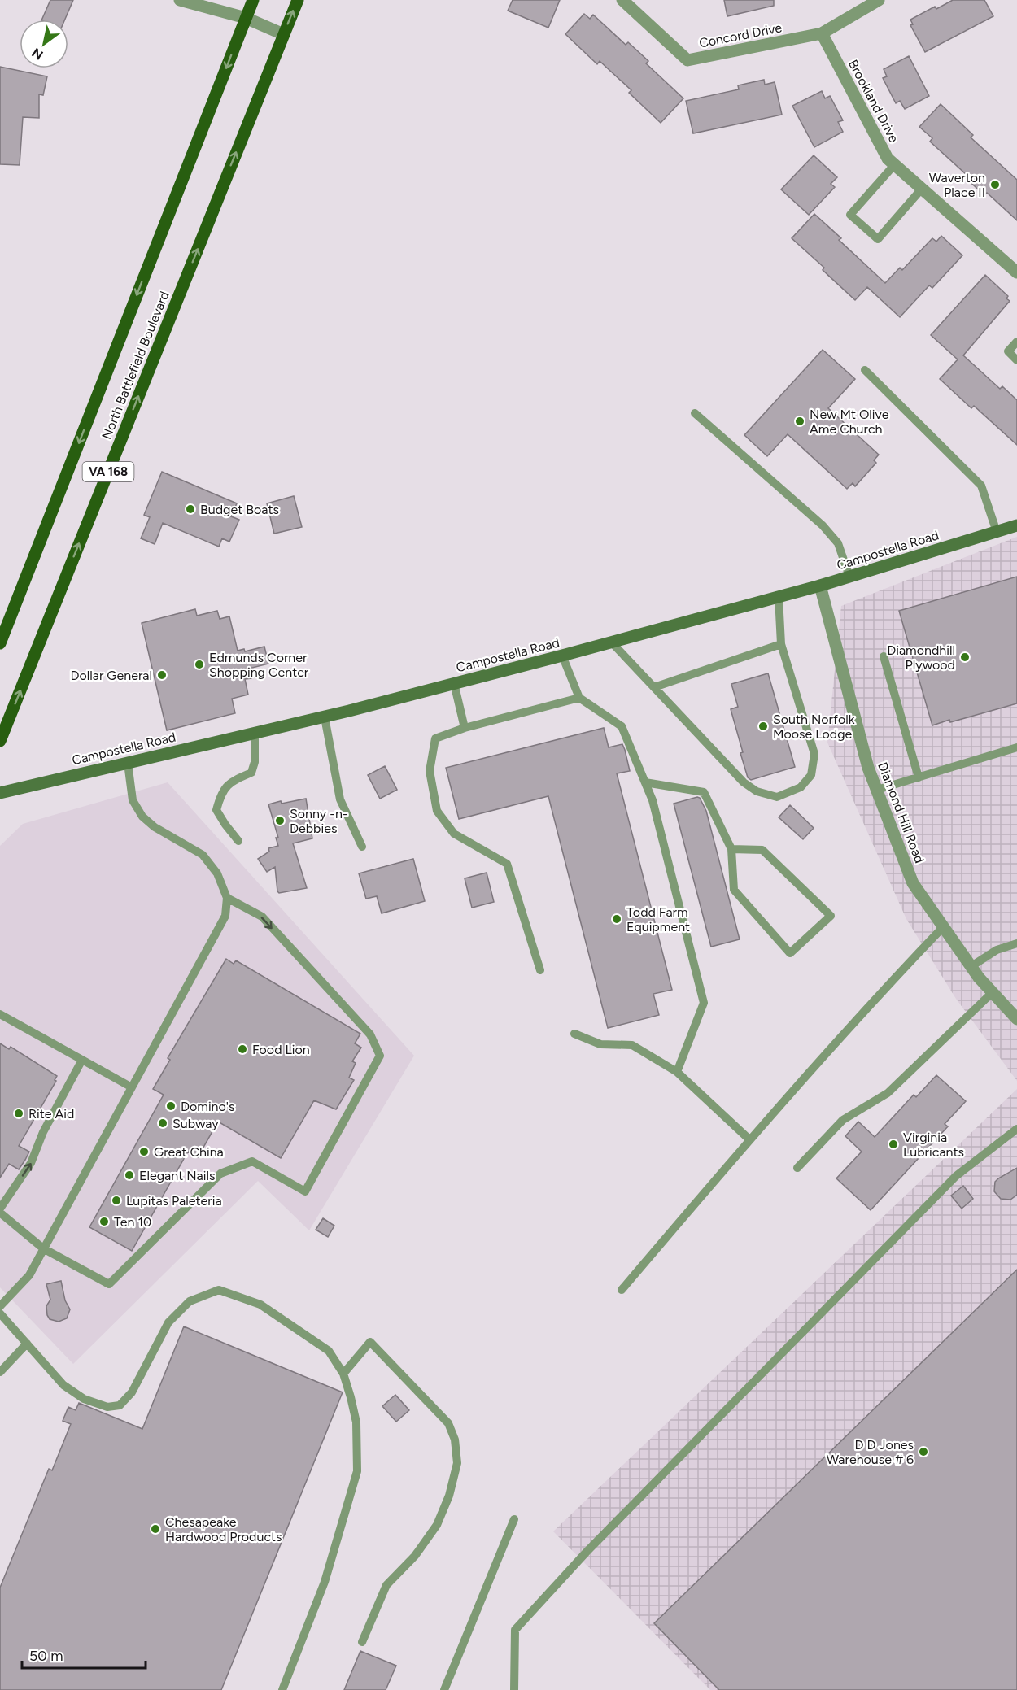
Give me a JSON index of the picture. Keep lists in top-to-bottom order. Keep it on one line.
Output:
{"streets":{"main road":["North Battlefield Boulevard","VA 168","Campostella Road"],"street":["Concord Drive","Brookland Drive","Diamond Hill Road"]},"crossings":[["Concord Drive","Brookland Drive"],["Campostella Road","Diamond Hill Road"]],"places":["Waverton Place II","New Mt Olive Ame Church","Budget Boats","Diamondhill Plywood","Edmunds Corner Shopping Center","Dollar General","South Norfolk Moose Lodge","Sonny -n- Debbies","Todd Farm Equipment","Food Lion","Domino's","Rite Aid","Subway","Virginia Lubricants","Great China","Elegant Nails","Lupitas Paleteria","Ten 10","D D Jones Warehouse # 6","Chesapeake Hardwood Products"],"scale_bar":"50 m","north":"bottom left"}
